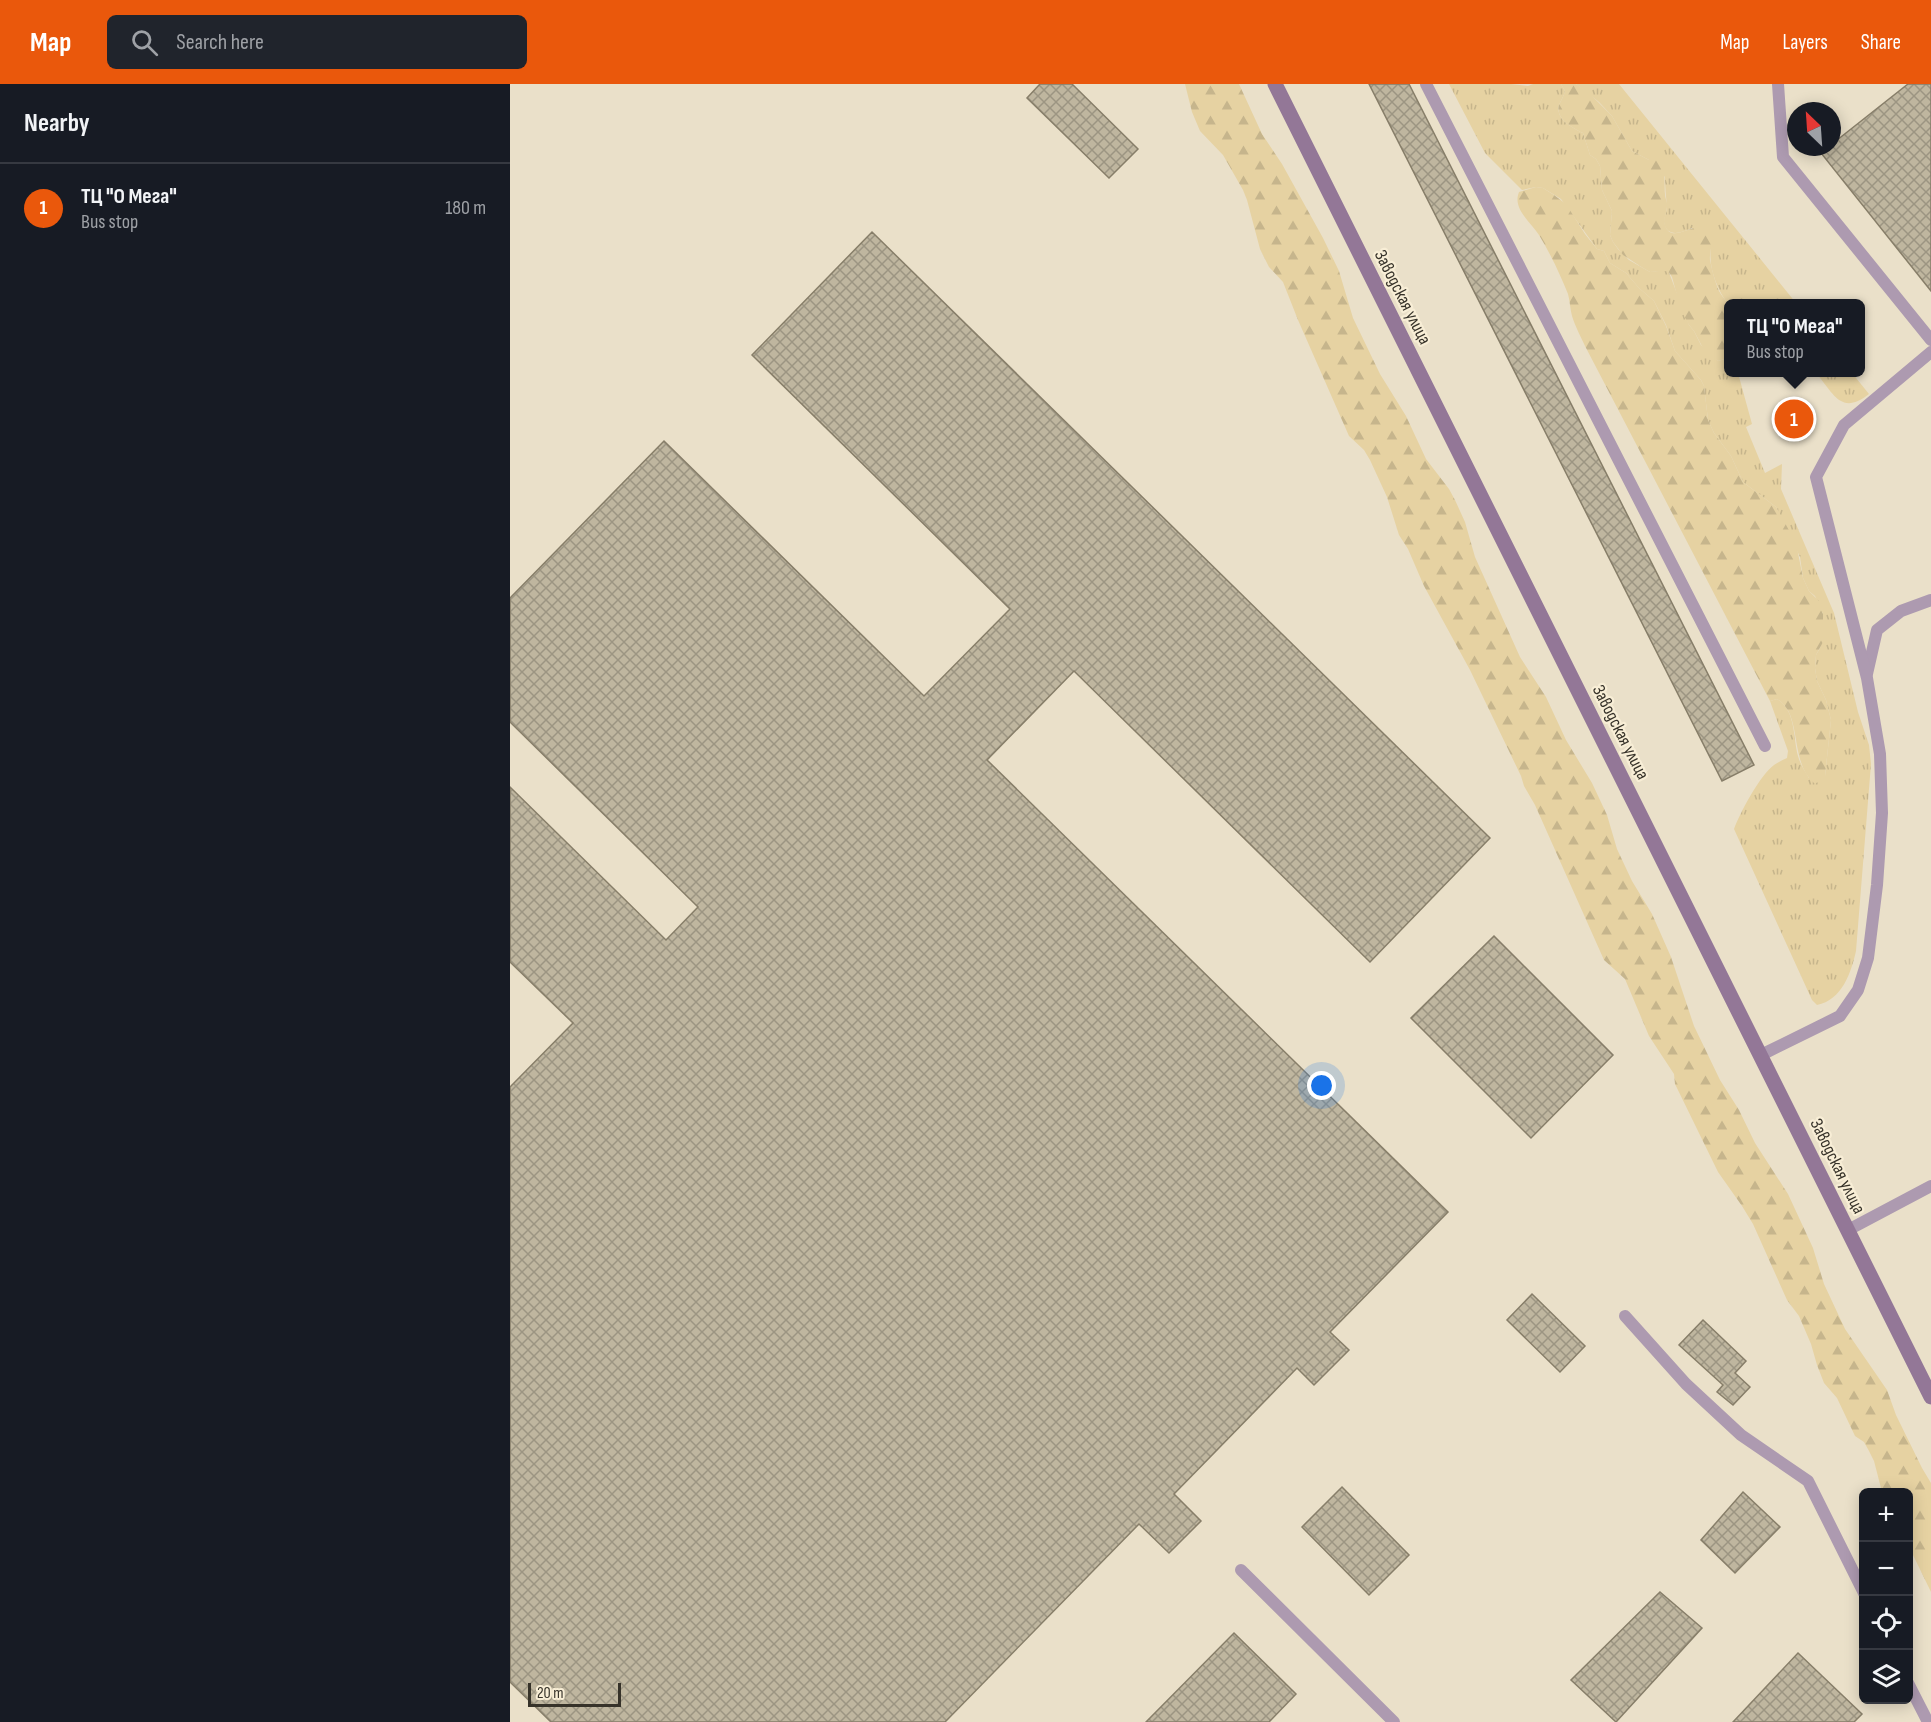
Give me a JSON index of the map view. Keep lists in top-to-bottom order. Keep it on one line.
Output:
{"streets":{"street":["Заводская улица"]},"scale_bar":"20 m","north":"top left","page":{"header":"Map","search":"Search here","nav":["Map","Layers","Share"],"heading":"Nearby","list":[{"mark":"1","name":"ТЦ \"О Мега\"","note":"Bus stop","value":"180 m"}],"popup":["ТЦ \"О Мега\"","Bus stop"],"pins":"1","map_buttons":["+","−"],"scale":"20 m"}}
